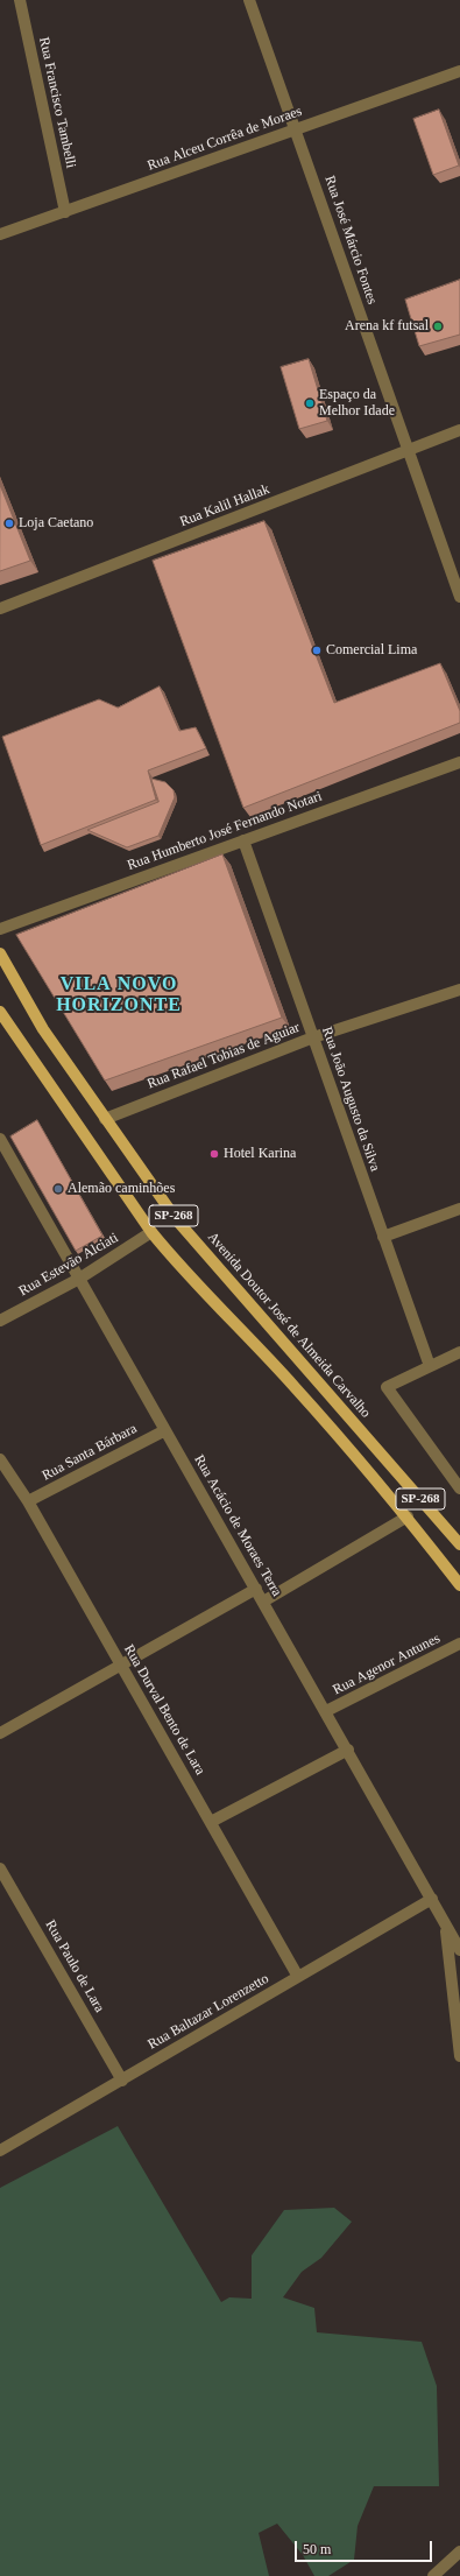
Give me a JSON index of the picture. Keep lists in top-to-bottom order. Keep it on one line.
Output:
{"streets":{"main road":["SP-268","Avenida Doutor José de Almeida Carvalho"],"street":["Rua Francisco Tambelli","Rua Alceu Corrêa de Moraes","Rua José Márcio Fontes","Rua Kalil Hallak","Rua Humberto José Fernando Notari","Rua Rafael Tobias de Aguiar","Rua João Augusto da Silva","Rua Estevão Alciati","Rua Santa Bárbara","Rua Acácio de Moraes Terra","Rua Agenor Antunes","Rua Durval Bento de Lara","Rua Paulo de Lara","Rua Baltazar Lorenzetto"]},"crossings":[["Rua Francisco Tambelli","Rua Alceu Corrêa de Moraes"],["Rua Alceu Corrêa de Moraes","Rua José Márcio Fontes"],["Rua José Márcio Fontes","Rua Kalil Hallak"],["Rua Humberto José Fernando Notari","Rua João Augusto da Silva"],["Rua Rafael Tobias de Aguiar","Rua João Augusto da Silva"],["Rua Rafael Tobias de Aguiar","Avenida Doutor José de Almeida Carvalho"],["SP-268","Rua Estevão Alciati"],["Rua Estevão Alciati","Rua Acácio de Moraes Terra"],["Rua Santa Bárbara","Rua Acácio de Moraes Terra"],["Rua Santa Bárbara","Rua Durval Bento de Lara"],["Rua Acácio de Moraes Terra","Rua Agenor Antunes"],["Rua Acácio de Moraes Terra","Rua Baltazar Lorenzetto"],["Rua Durval Bento de Lara","Rua Baltazar Lorenzetto"],["Rua Paulo de Lara","Rua Baltazar Lorenzetto"]],"districts":["VILA NOVO HORIZONTE"],"places":["Arena kf futsal","Espaço da Melhor Idade","Loja Caetano","Comercial Lima","Hotel Karina","Alemão caminhões"],"scale_bar":"50 m"}
